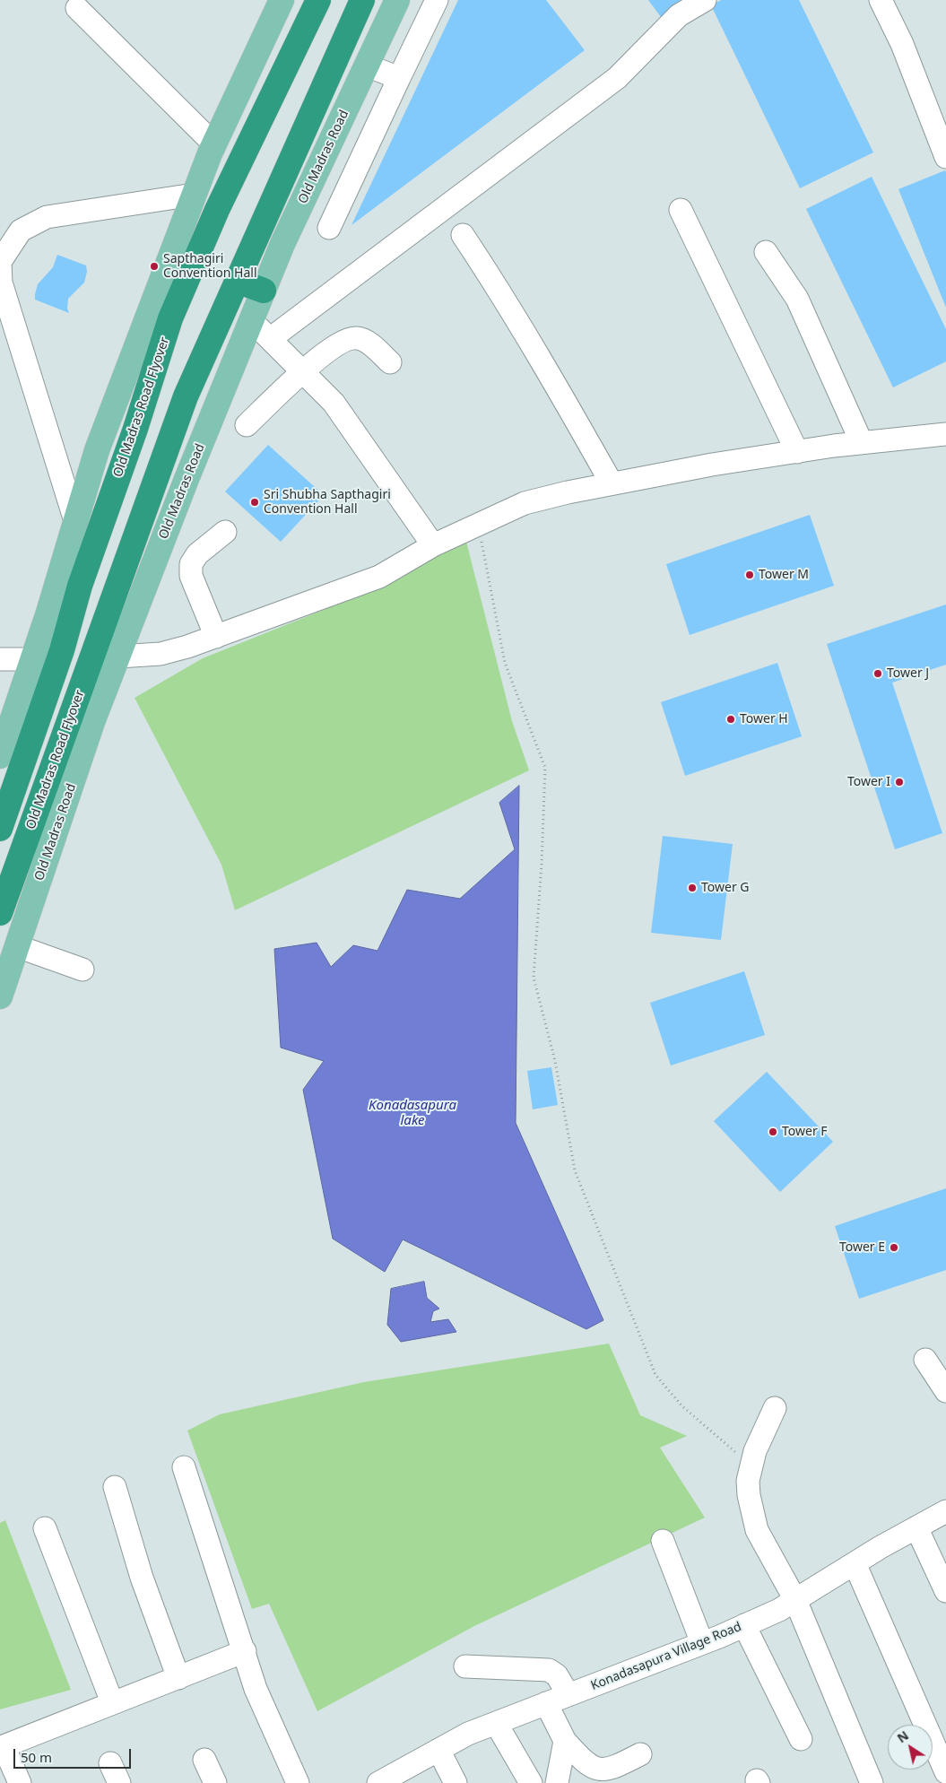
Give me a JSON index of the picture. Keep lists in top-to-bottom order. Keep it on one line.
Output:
{"streets":{"highway":["Old Madras Road Flyover"],"main road":["Old Madras Road"],"street":["Konadasapura Village Road"]},"water":["Konadasapura lake"],"places":["Sapthagiri Convention Hall","Sri Shubha Sapthagiri Convention Hall","Tower M","Tower J","Tower H","Tower I","Tower G","Tower F","Tower E"],"scale_bar":"50 m","north":"top left"}
